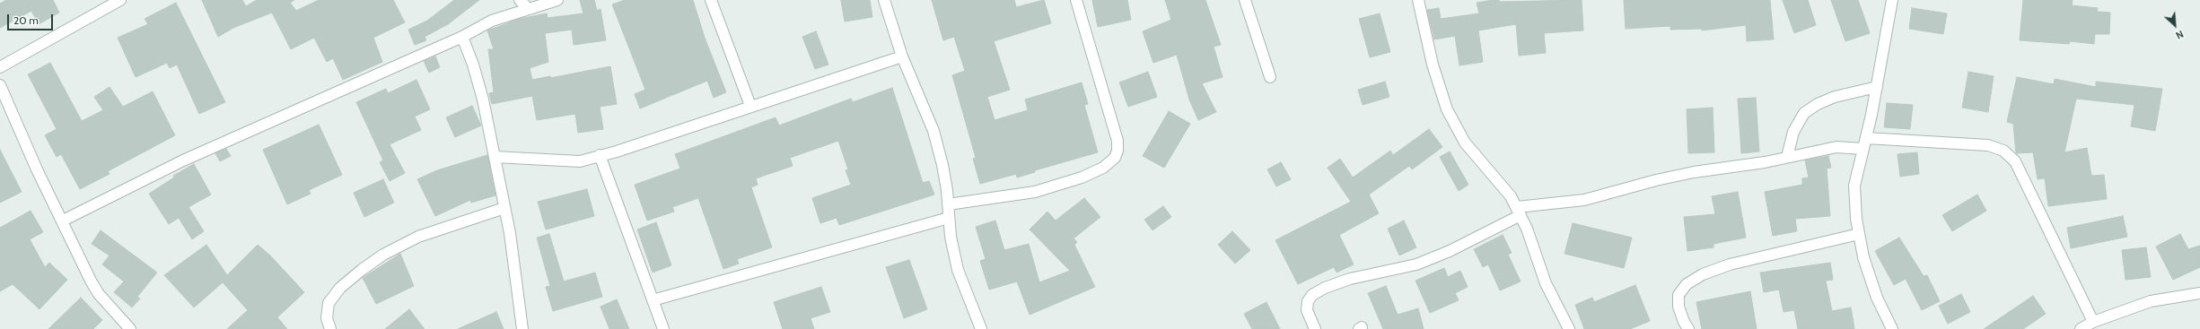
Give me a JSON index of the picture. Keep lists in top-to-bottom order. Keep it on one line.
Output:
{"scale_bar":"20 m","north":"bottom right"}
